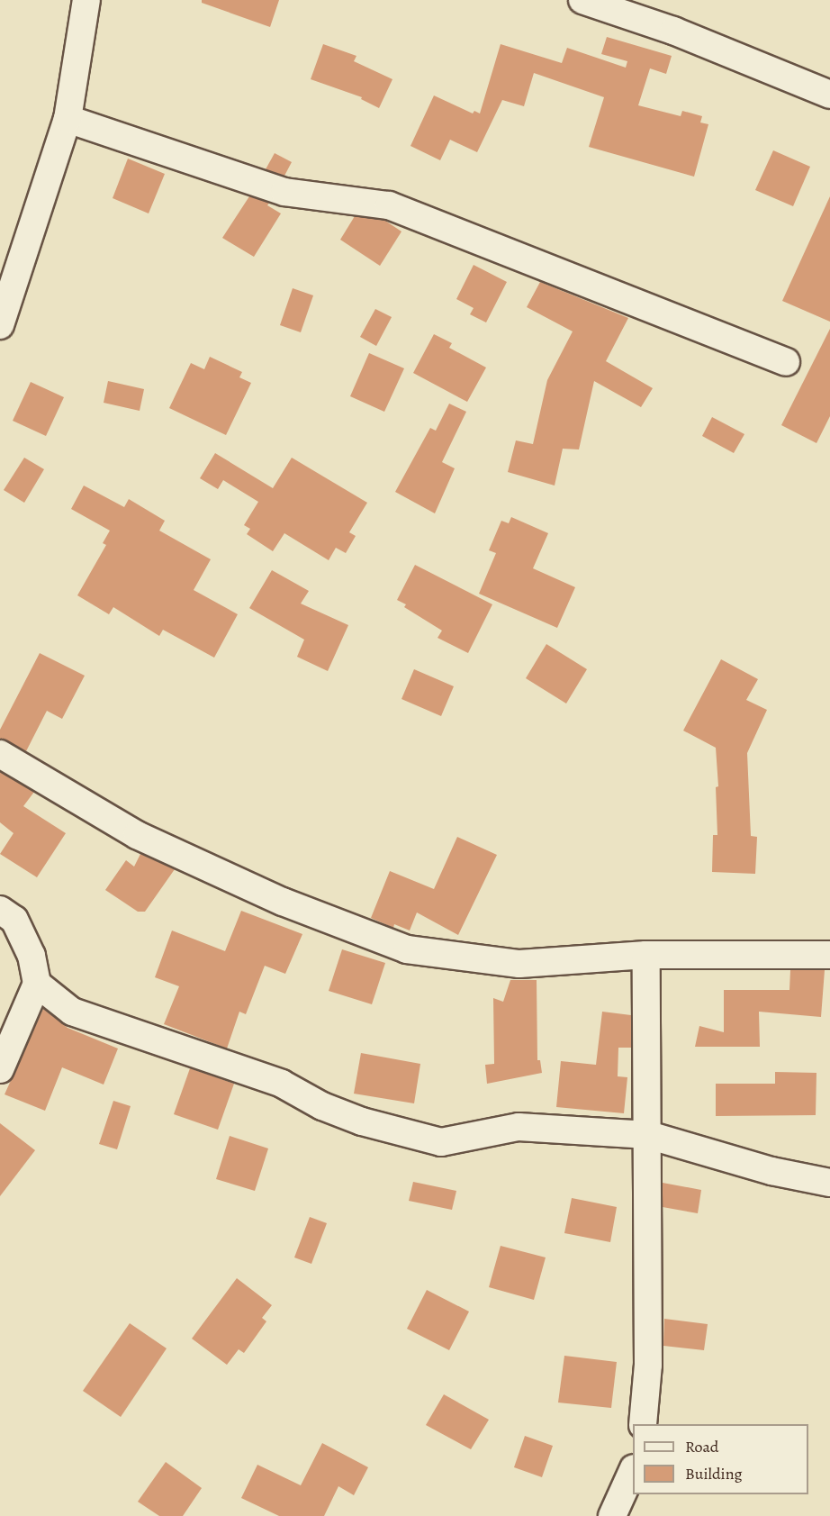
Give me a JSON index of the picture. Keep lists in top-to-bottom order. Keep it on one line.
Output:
{"legend":["Road","Building"]}
